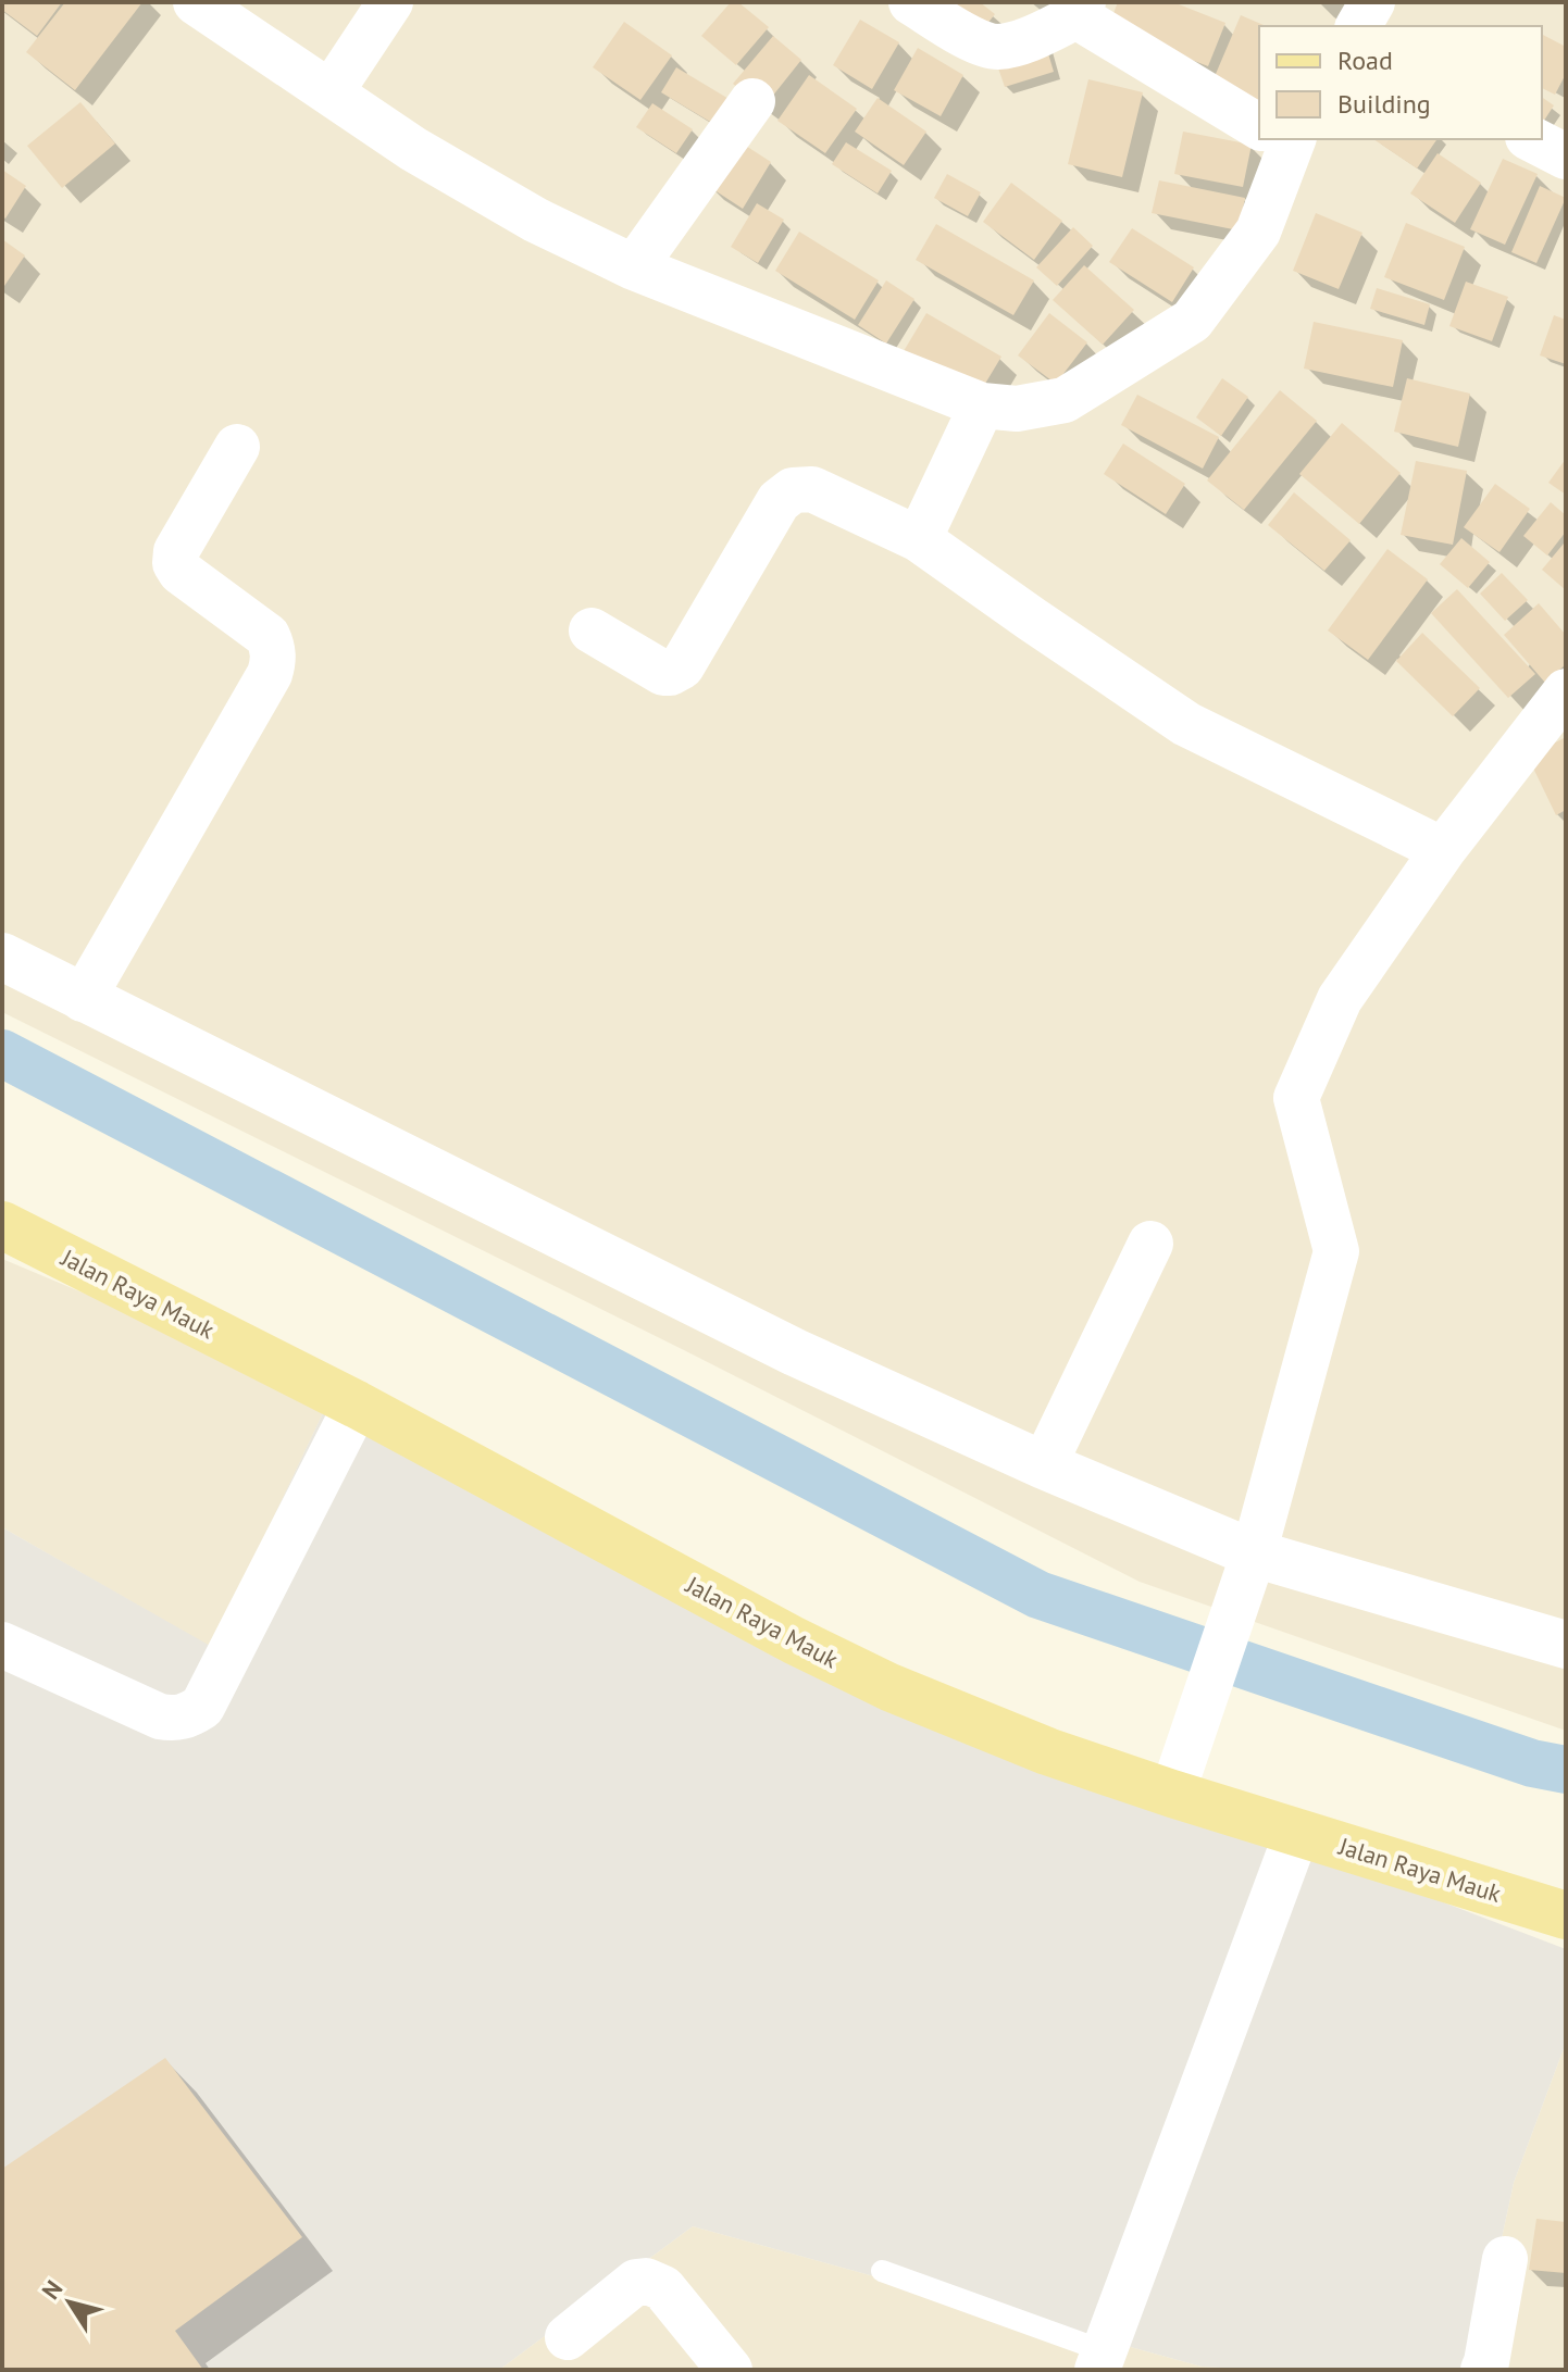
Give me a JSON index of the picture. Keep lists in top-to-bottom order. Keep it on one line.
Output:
{"streets":{"main road":["Jalan Raya Mauk"]},"legend":["Road","Building"],"north":"top left"}
